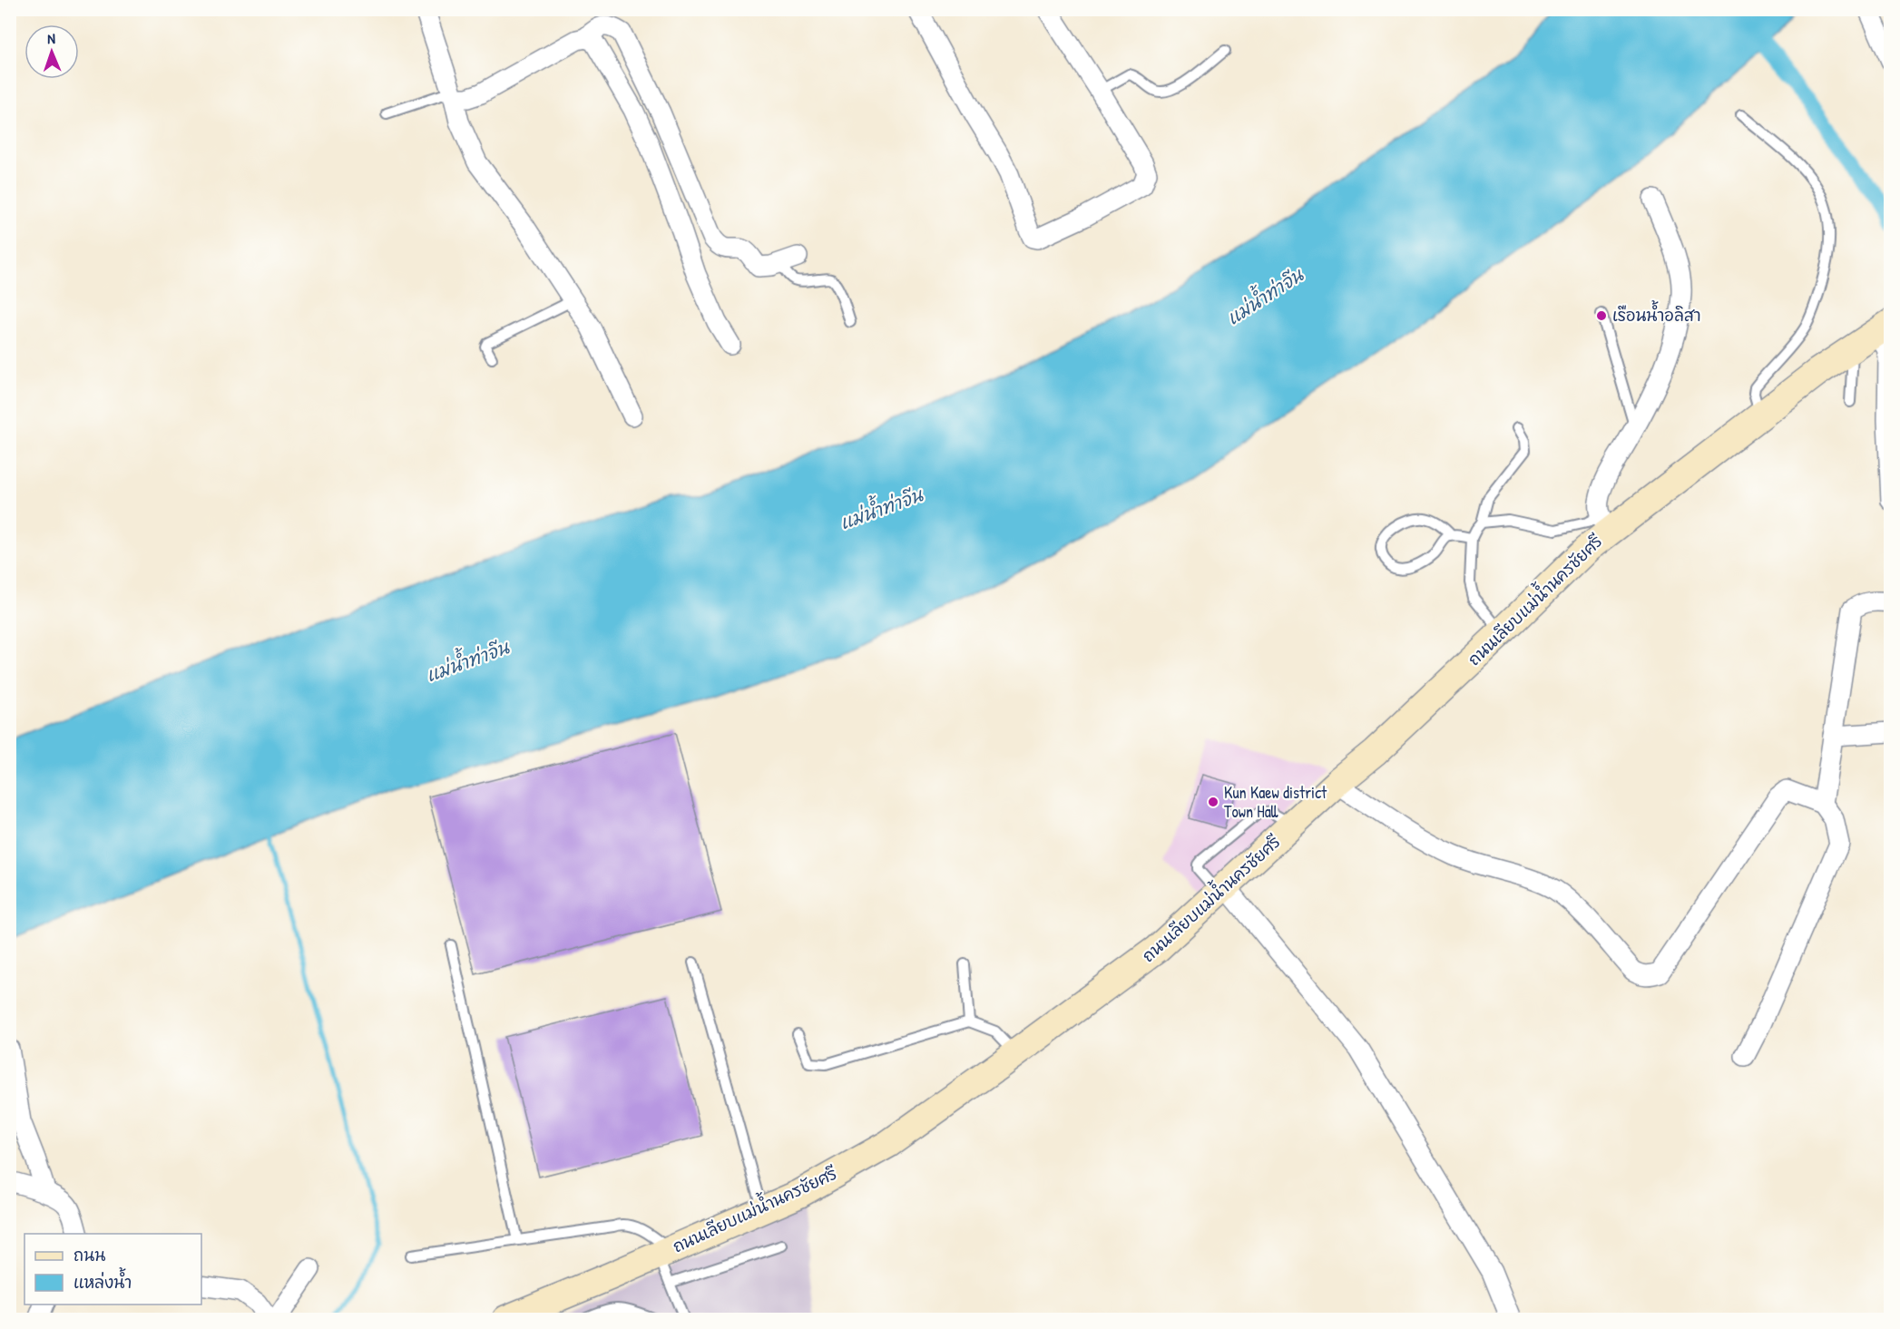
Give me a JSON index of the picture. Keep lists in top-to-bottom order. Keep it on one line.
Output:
{"streets":{"main road":["ถนนเลียบแม่น้ำนครชัยศรี"]},"water":["แม่น้ำท่าจีน"],"places":["เรือนน้ำอลิสา","Kun Kaew district Town Hall"],"legend":["ถนน","แหล่งน้ำ"],"north":"top"}
